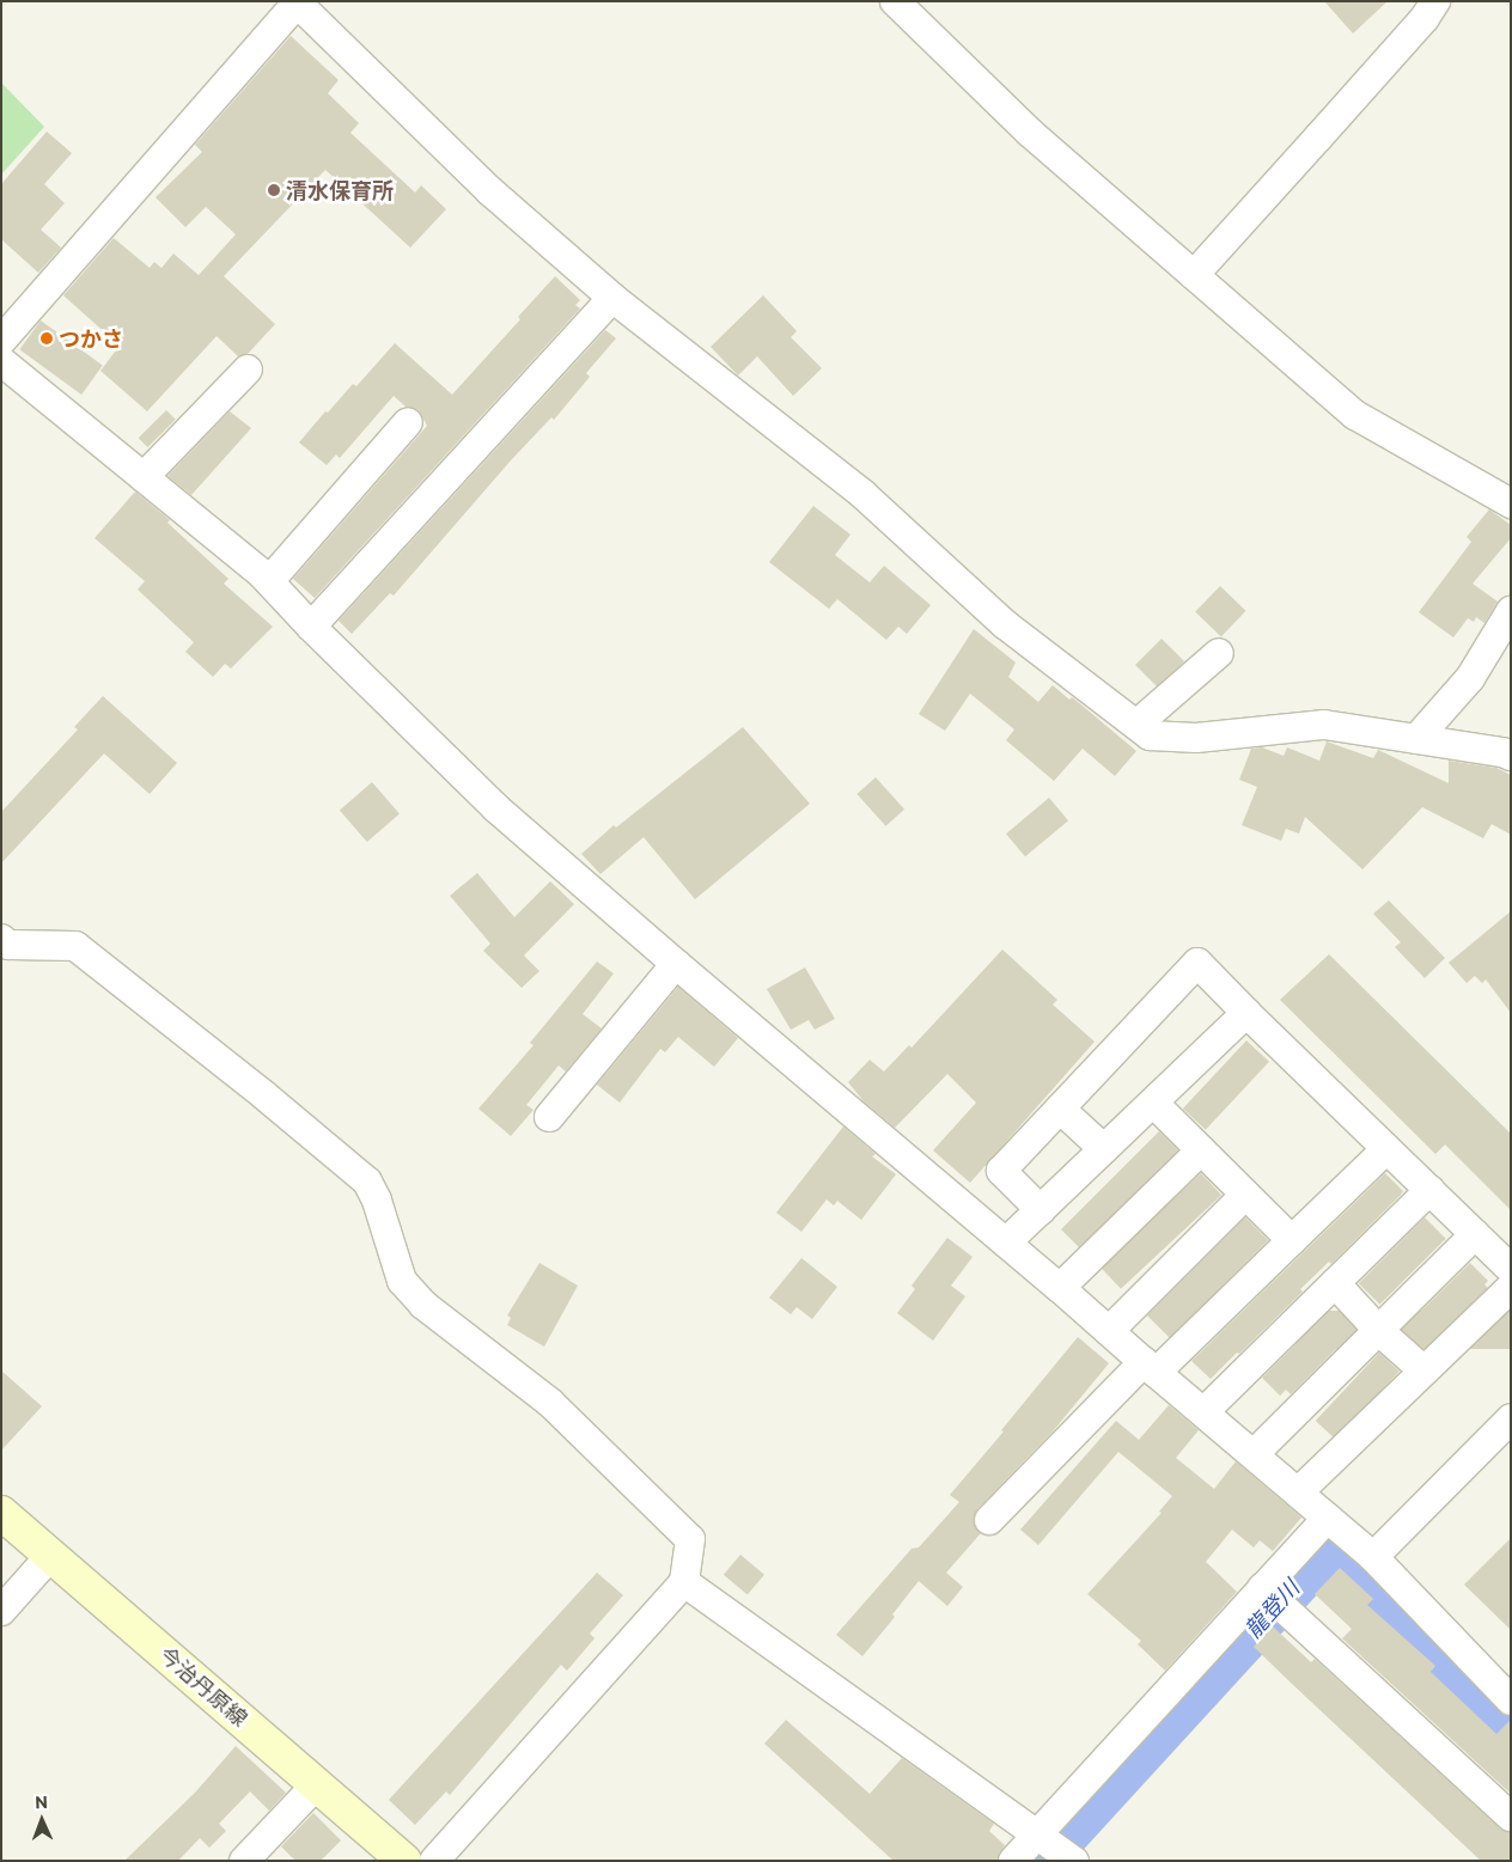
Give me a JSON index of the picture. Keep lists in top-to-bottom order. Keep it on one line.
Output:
{"streets":{"main road":["今治丹原線"]},"water":["龍登川"],"places":["清水保育所","つかさ"],"north":"top"}
